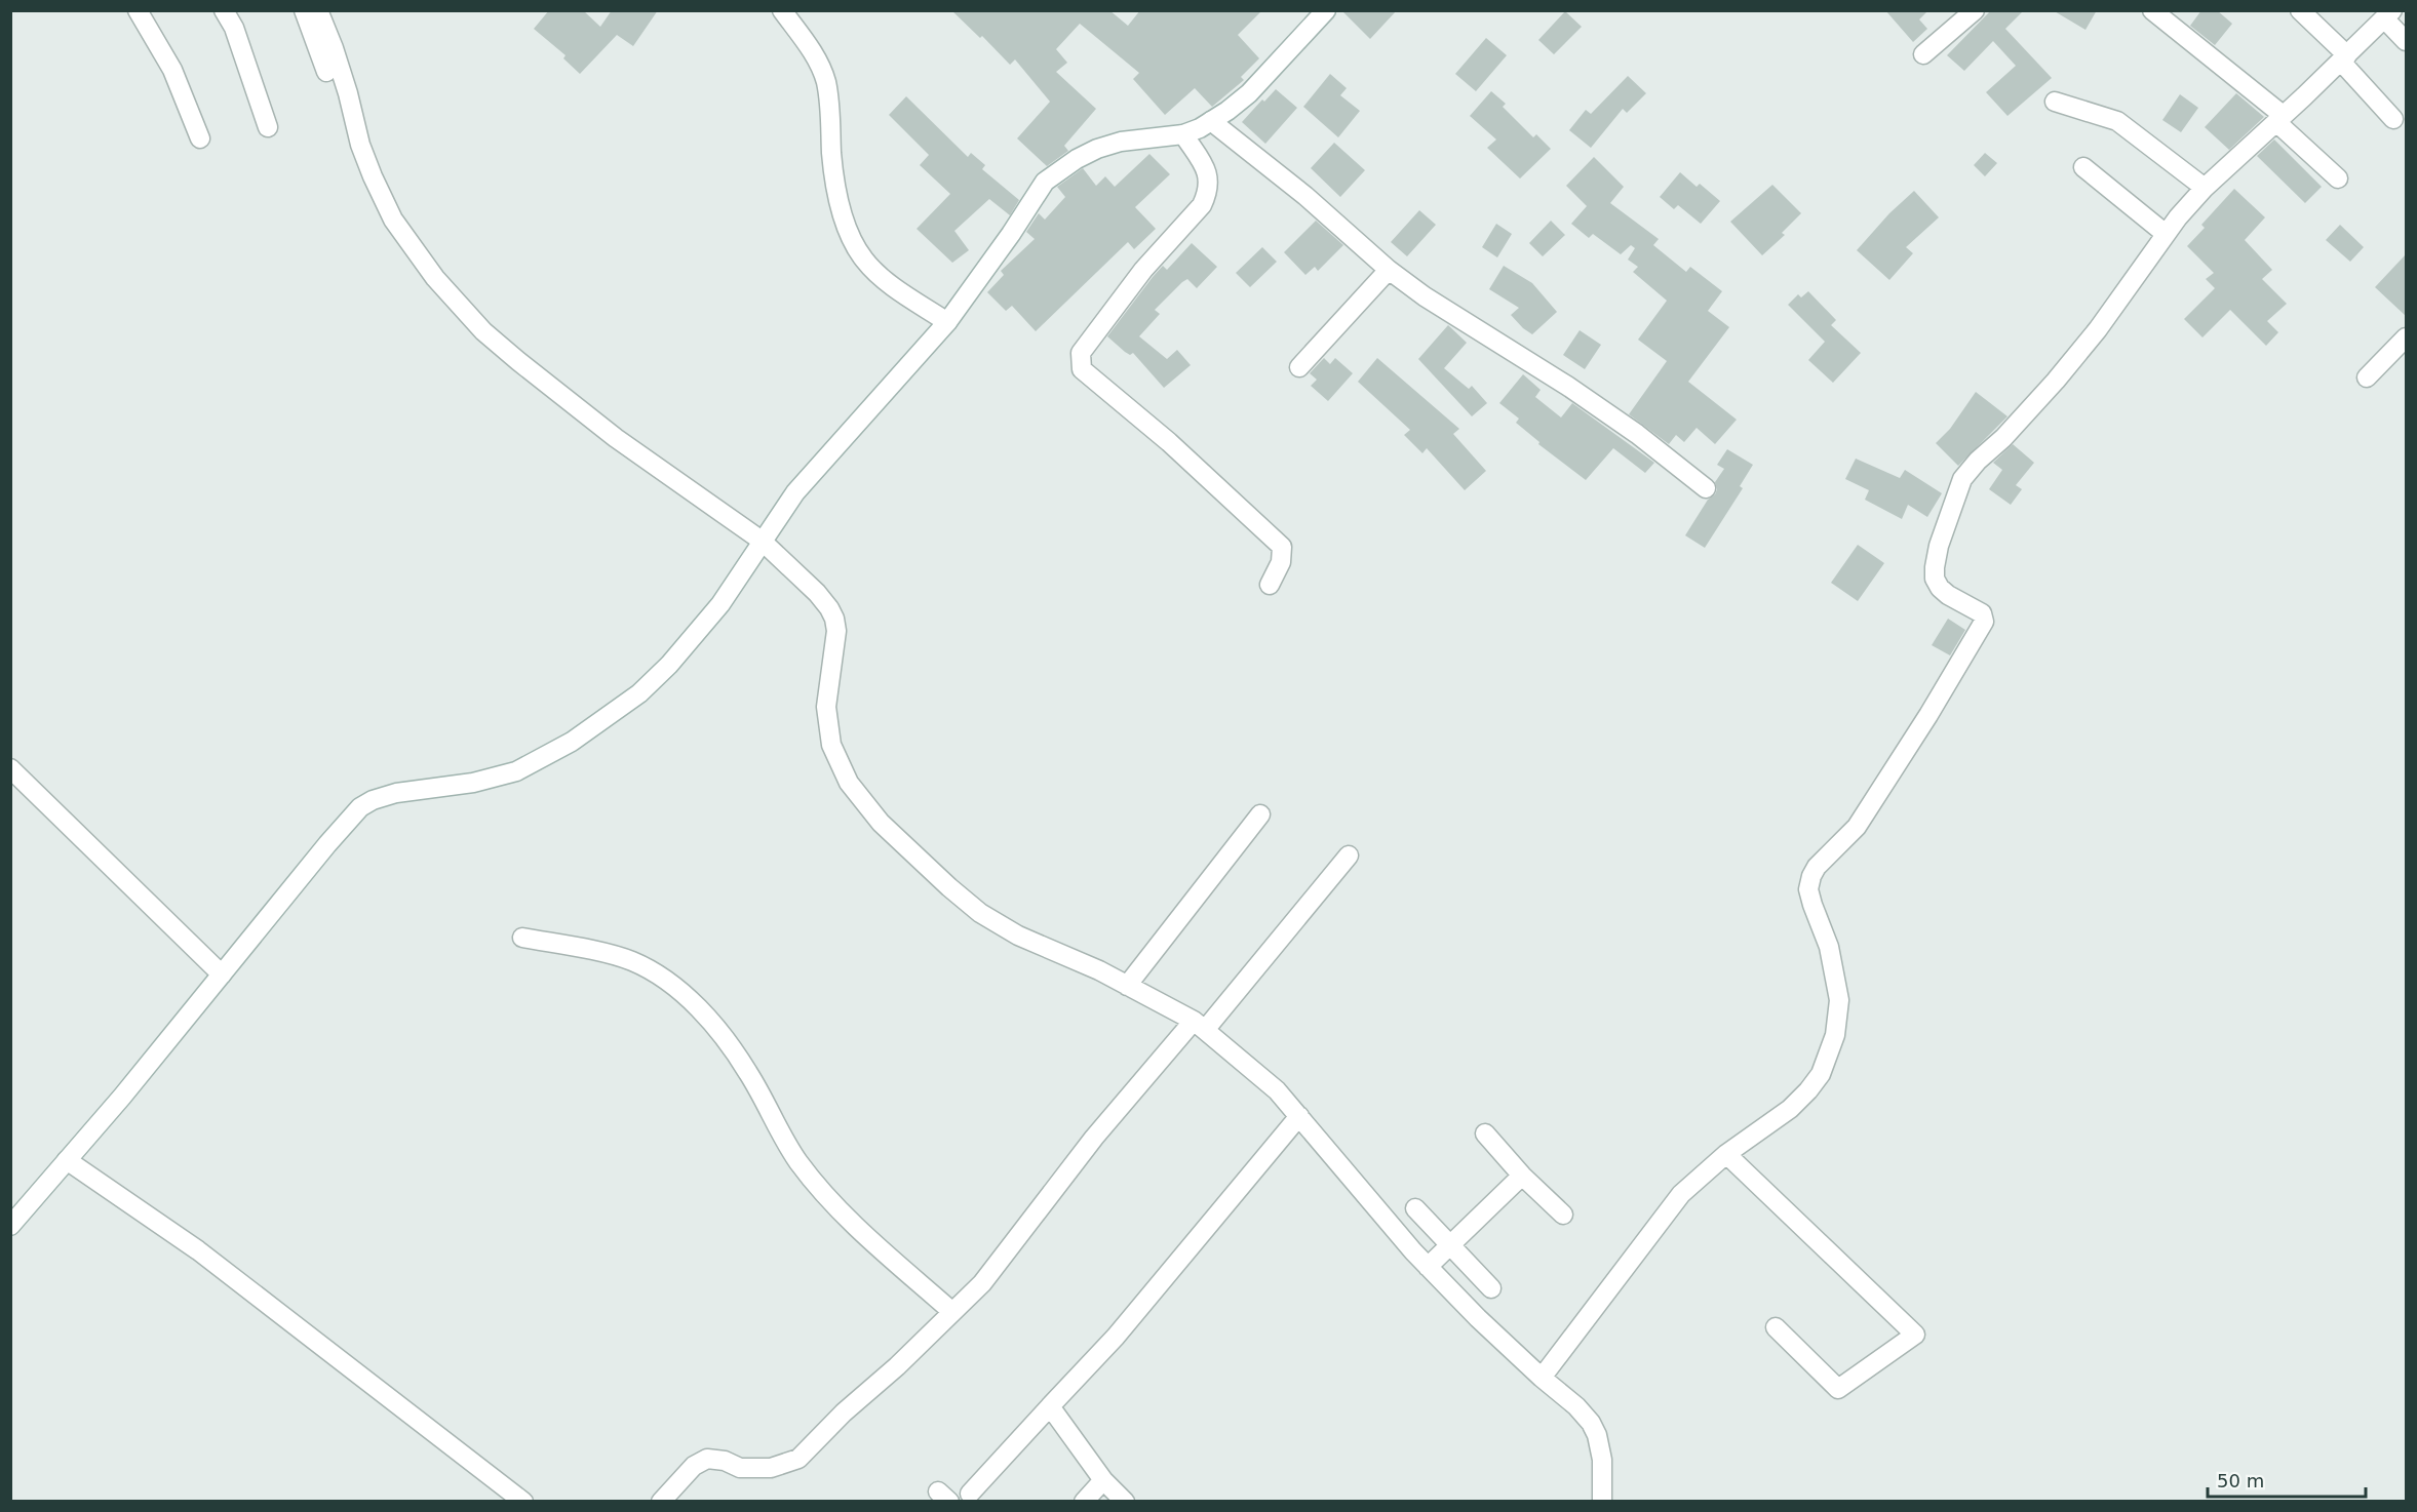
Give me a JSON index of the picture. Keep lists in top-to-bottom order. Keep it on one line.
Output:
{"scale_bar":"50 m"}
